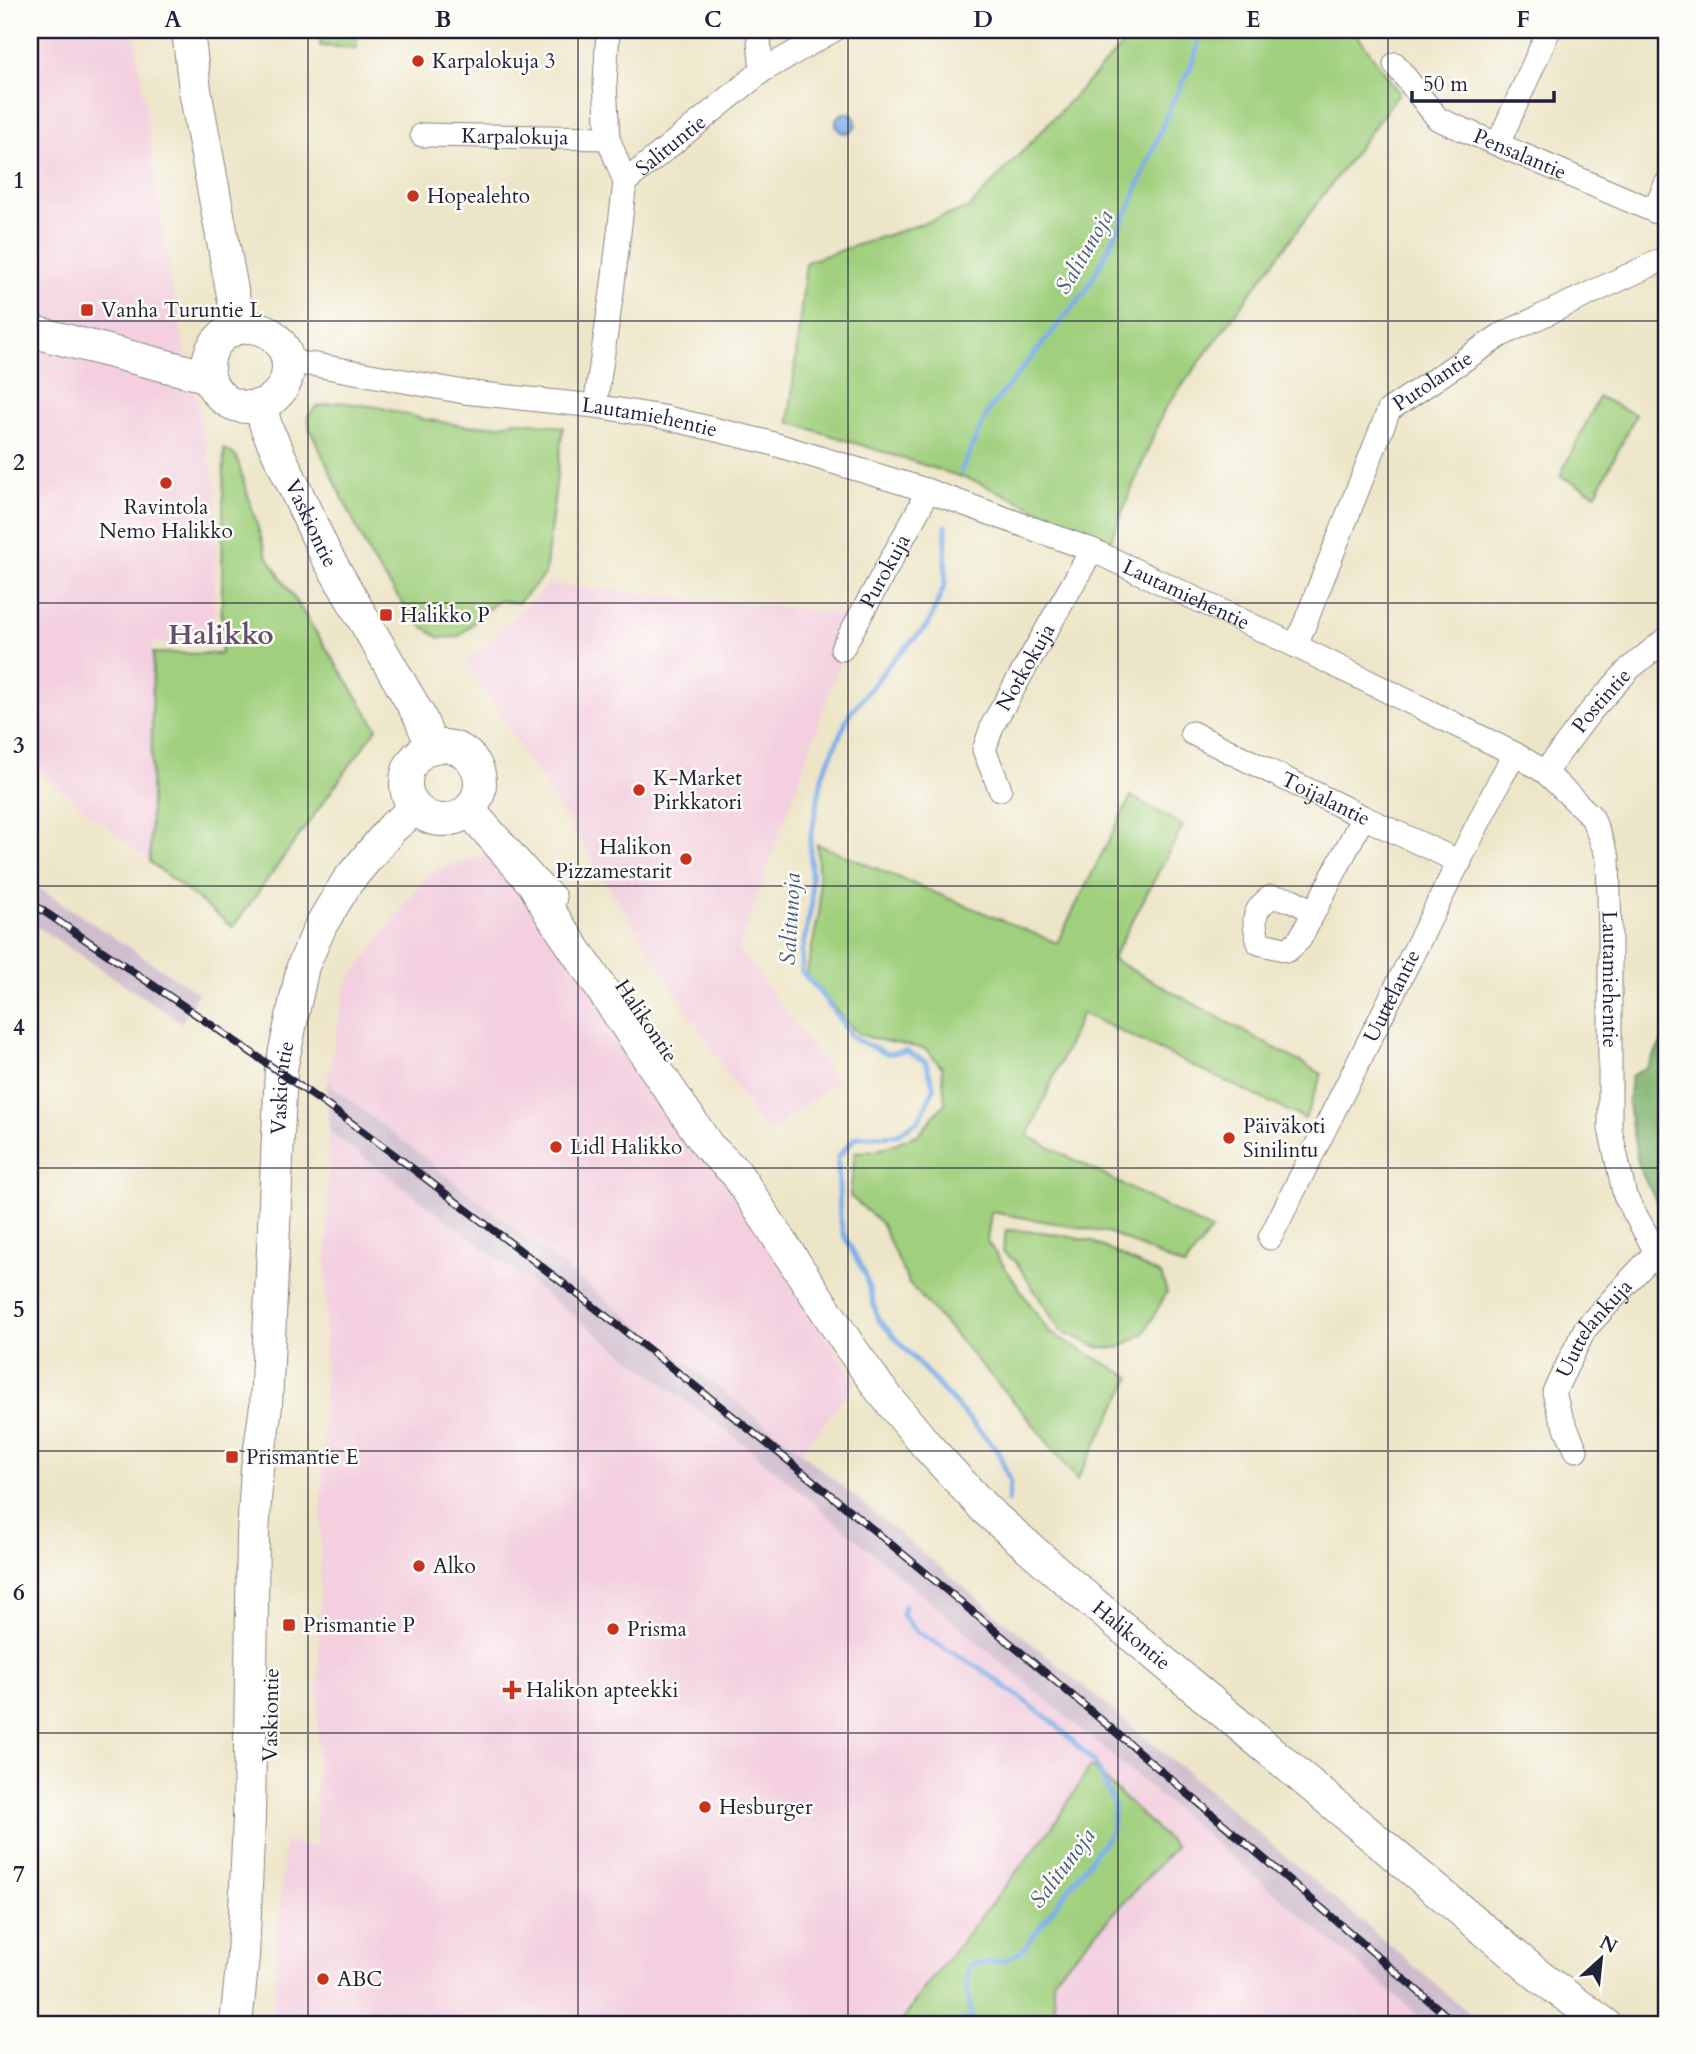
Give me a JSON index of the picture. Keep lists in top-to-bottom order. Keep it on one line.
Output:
{"streets":{"main road":["Vaskiontie","Halikontie"],"street":["Karpalokuja","Salituntie","Pensalantie","Putolantie","Lautamiehentie","Purokuja","Notkokuja","Postintie","Toijalantie","Uuttelantie","Uuttelankuja"]},"crossings":[["Salituntie","Lautamiehentie"],["Putolantie","Lautamiehentie"],["Lautamiehentie","Vaskiontie"],["Lautamiehentie","Purokuja"],["Lautamiehentie","Notkokuja"],["Lautamiehentie","Postintie"],["Lautamiehentie","Uuttelantie"],["Lautamiehentie","Uuttelankuja"],["Vaskiontie","Halikontie"],["Toijalantie","Uuttelantie"]],"districts":["Halikko"],"water":["Salitunoja"],"places":{"other":["Karpalokuja 3","Hopealehto","Ravintola Nemo Halikko","K-Market Pirkkatori","Halikon Pizzamestarit","Päiväkoti Sinilintu","Lidl Halikko","Alko","Prisma","Hesburger","ABC"],"transit":["Vanha Turuntie L","Halikko P","Prismantie E","Prismantie P"],"health":["Halikon apteekki"]},"scale_bar":"50 m","north":"top right","grid":{"columns":["A","B","C","D","E","F"],"rows":["1","2","3","4","5","6","7"]}}
